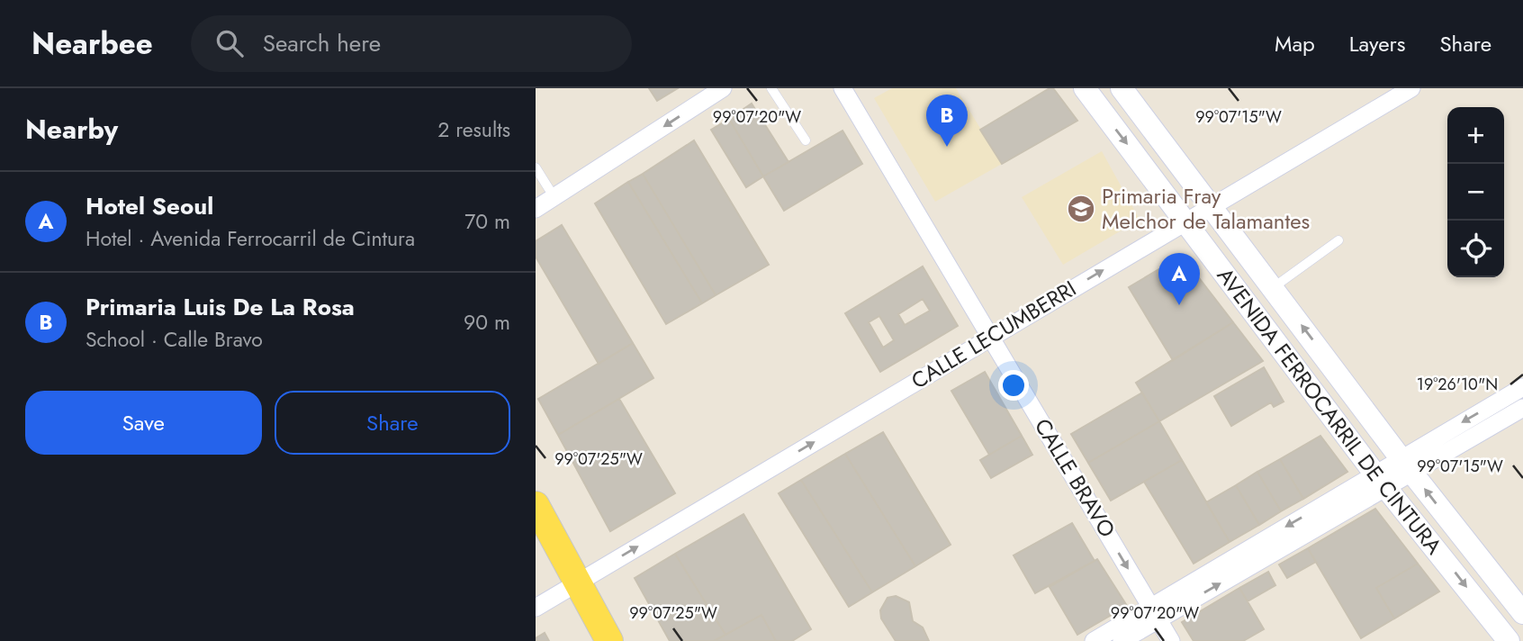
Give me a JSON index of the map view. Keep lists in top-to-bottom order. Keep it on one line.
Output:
{"streets":{"street":["CALLE LECUMBERRI","AVENIDA FERROCARRIL DE CINTURA","CALLE BRAVO"]},"crossings":[["CALLE LECUMBERRI","AVENIDA FERROCARRIL DE CINTURA"],["CALLE LECUMBERRI","CALLE BRAVO"]],"one_way":["CALLE LECUMBERRI","CALLE BRAVO"],"places":{"school or university":["Primaria Fray Melchor de Talamantes"]},"page":{"header":"Nearbee","search":"Search here","nav":["Map","Layers","Share"],"heading":["Nearby","2 results"],"pins":["B","A"],"map_buttons":["+","−"],"list":[{"mark":"A","name":"Hotel Seoul","note":"Hotel · Avenida Ferrocarril de Cintura","value":"70 m"},{"mark":"B","name":"Primaria Luis De La Rosa","note":"School · Calle Bravo","value":"90 m"}],"buttons":["Save","Share"]},"coordinates":["99°07'20\"W","99°07'15\"W","19°26'10\"N","99°07'25\"W"]}
